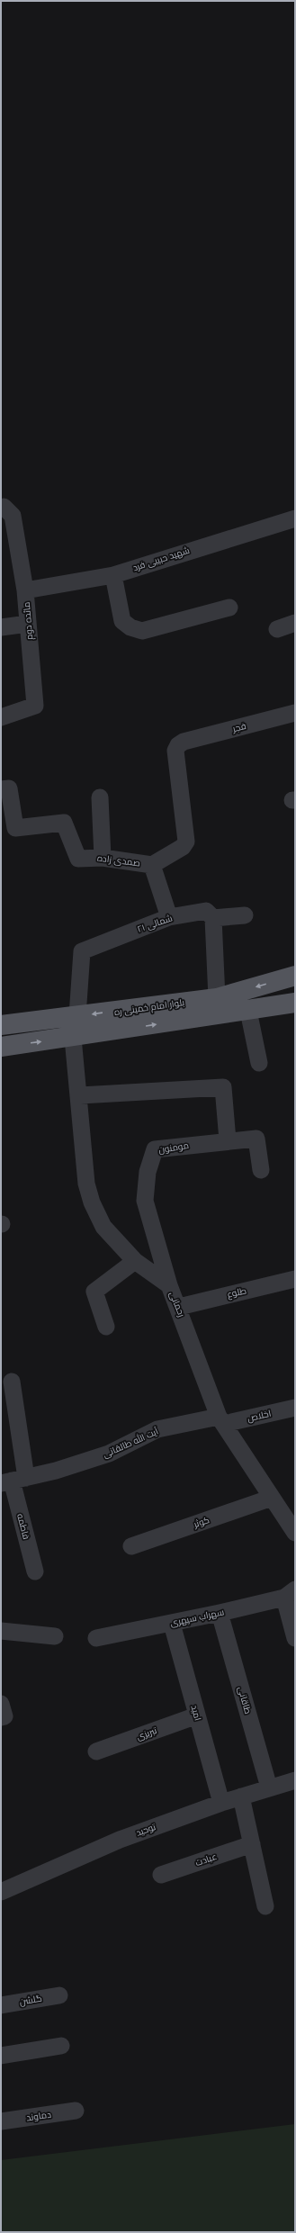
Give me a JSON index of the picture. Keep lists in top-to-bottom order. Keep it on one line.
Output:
{"streets":{"main road":["بلوار امام خمینی ره"],"street":["شهید حبیبی فرد","مائده دوم","فجر","صمدی زاده","۲۱ شمالی","مومنون","طلوع","رحمانی","اخلاص","آیت الله طالقانی","کوثر","فاطمه","سهراب سپهری","طاقانی","امید","تبریزی","توحید","عبادت","گلشن","دماوند"]},"crossings":[["شهید حبیبی فرد","مائده دوم"],["فجر","صمدی زاده"],["صمدی زاده","۲۱ شمالی"],["۲۱ شمالی","بلوار امام خمینی ره"],["۲۱ شمالی","رحمانی"],["بلوار امام خمینی ره","رحمانی"],["مومنون","رحمانی"],["طلوع","رحمانی"],["رحمانی","اخلاص"],["رحمانی","آیت الله طالقانی"],["رحمانی","کوثر"],["اخلاص","آیت الله طالقانی"],["آیت الله طالقانی","فاطمه"],["سهراب سپهری","طاقانی"],["سهراب سپهری","امید"],["طاقانی","توحید"],["امید","تبریزی"],["امید","توحید"]]}
